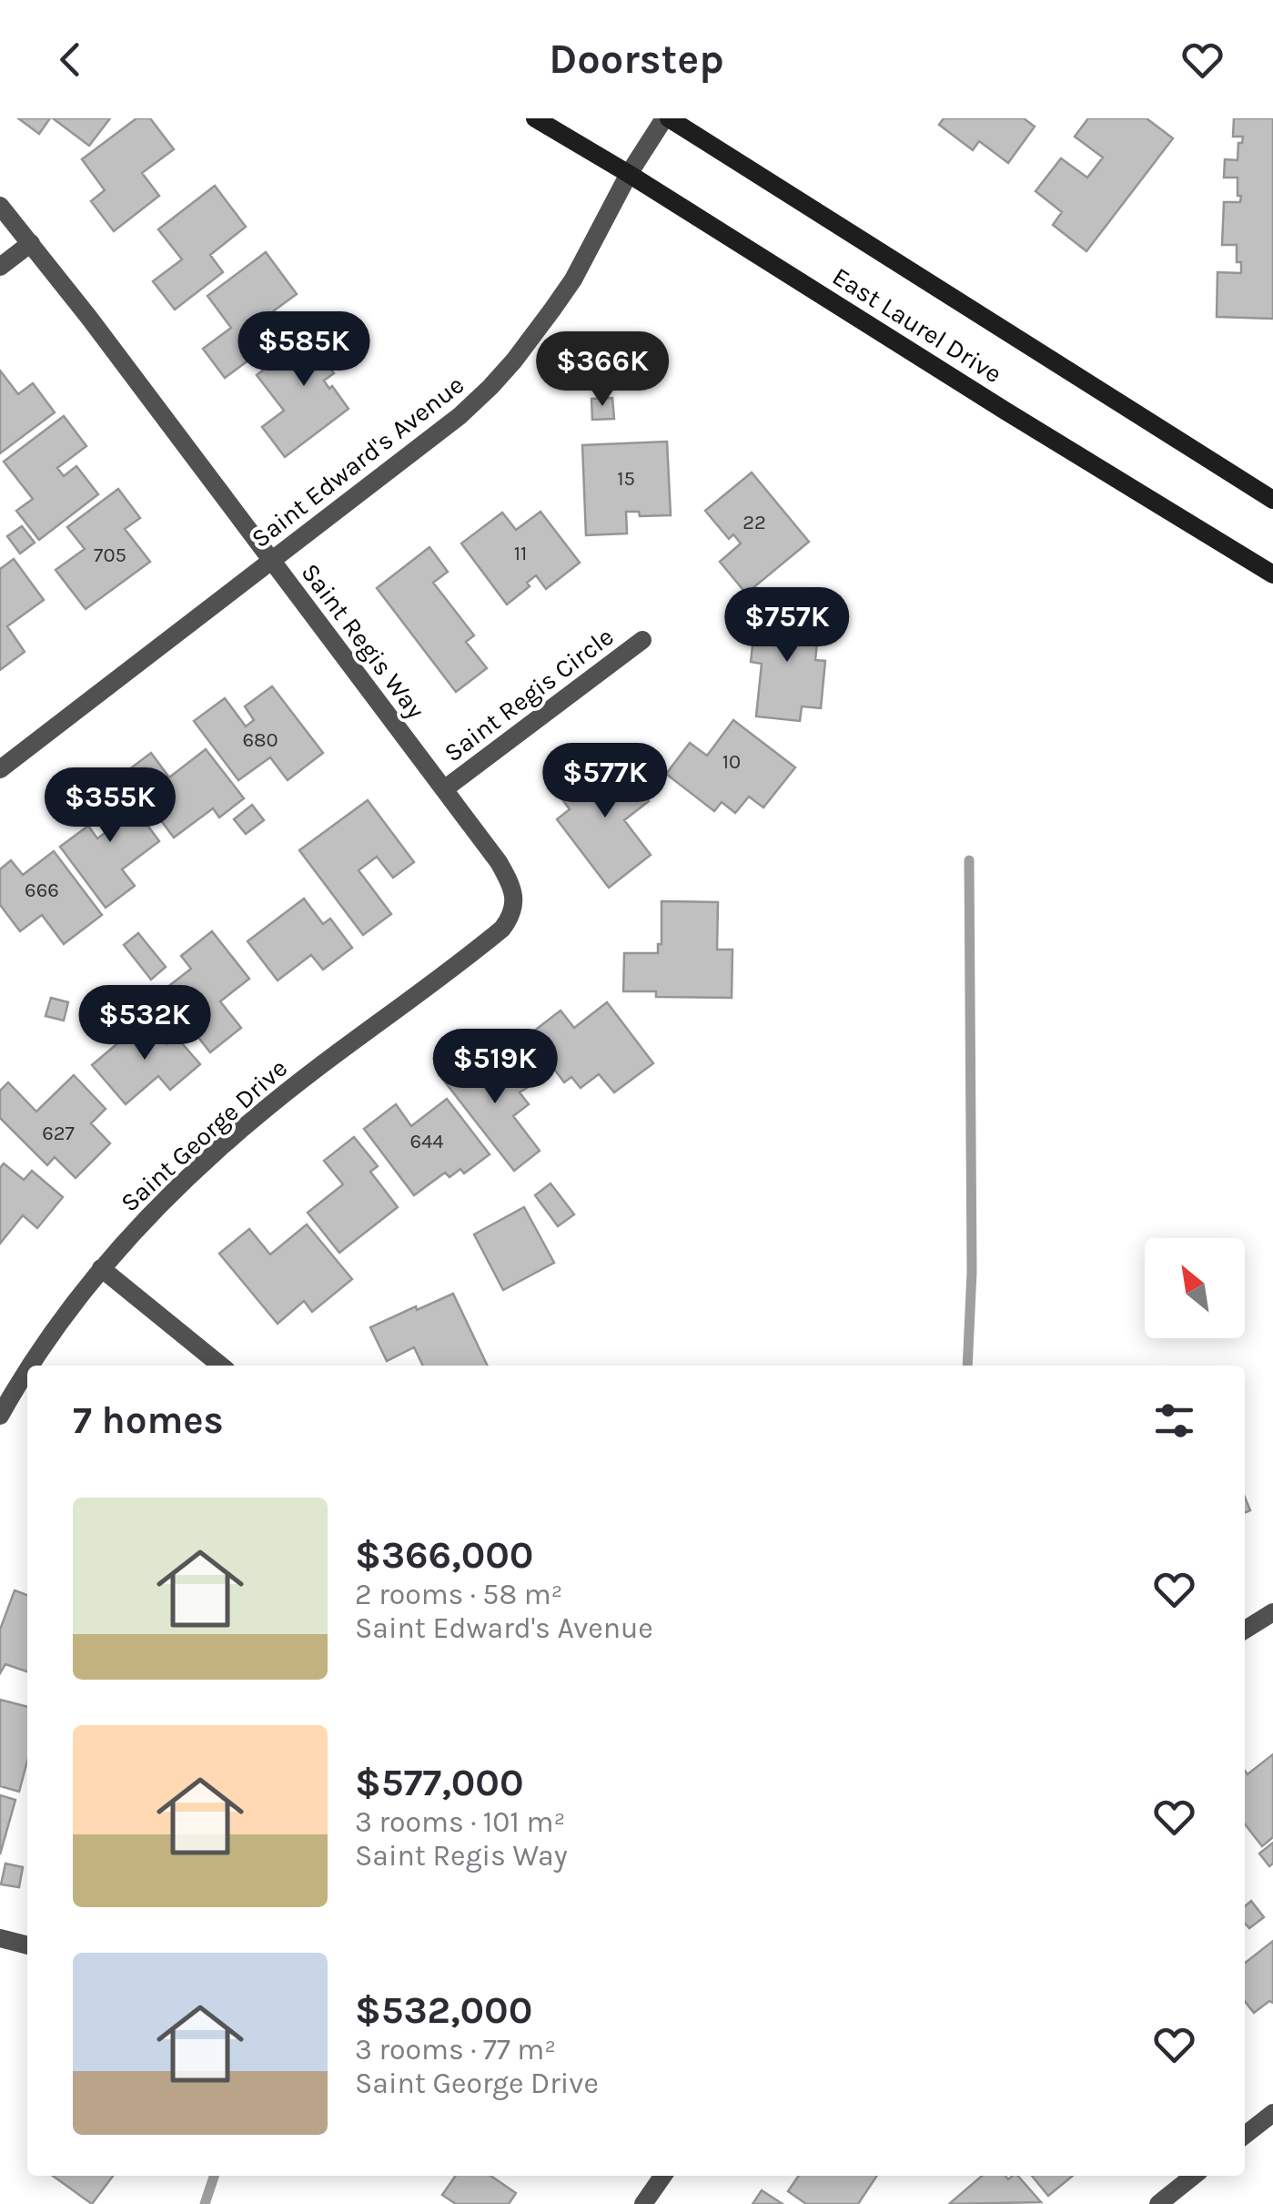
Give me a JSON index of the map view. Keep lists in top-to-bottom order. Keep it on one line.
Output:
{"streets":{"main road":["East Laurel Drive"],"street":["Saint Edward's Avenue","Saint Regis Way","Saint Regis Circle","Saint George Drive"]},"crossings":[["East Laurel Drive","Saint Edward's Avenue"],["Saint Edward's Avenue","Saint Regis Way"],["Saint Regis Way","Saint Regis Circle"],["Saint Regis Way","Saint George Drive"]],"house_numbers":["15","22","11","705","680","10","666","627","644"],"north":"top left","page":{"header":"Doorstep","price":["$585K","$366K","$757K","$577K","$355K","$532K","$519K"],"heading":"7 homes","list":[{"name":"$366,000","note":"2 rooms · 58 m² · Saint Edward's Avenue"},{"name":"$577,000","note":"3 rooms · 101 m² · Saint Regis Way"},{"name":"$532,000","note":"3 rooms · 77 m² · Saint George Drive"}]}}
